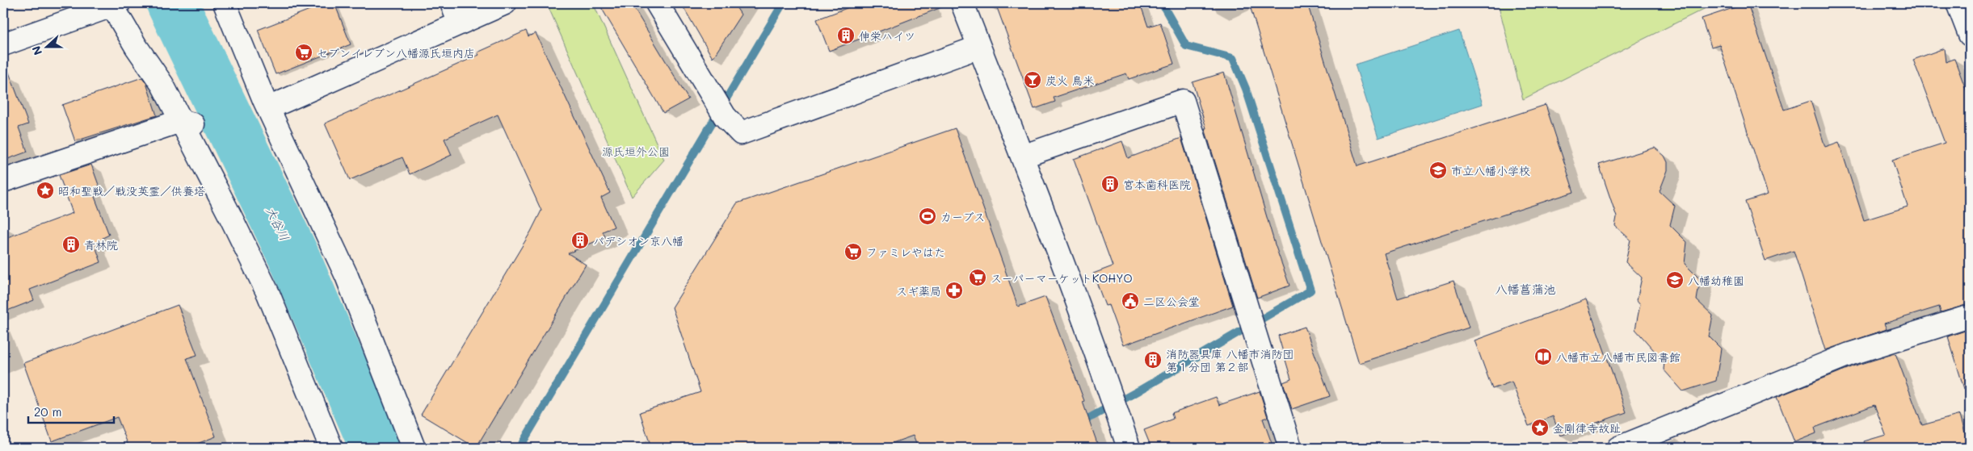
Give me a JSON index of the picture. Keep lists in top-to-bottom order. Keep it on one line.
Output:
{"districts":["八幡菖蒲池"],"water":["大谷川"],"parks":["源氏垣外公園"],"places":{"building":["伸栄ハイツ","宮本歯科医院","パデシオン京八幡","青林院","消防器具庫 八幡市消防団 第１分団 第２部"],"supermarket":["セブンイレブン八幡源氏垣内店","ファミレやはた","スーパーマーケットKOHYO"],"bar":["炭火 鳥米"],"school or university":["市立八幡小学校","八幡幼稚園"],"place":["昭和聖戦／戦没英霊／供養塔","金剛律寺故趾"],"sports":["カーブス"],"pharmacy":["スギ薬局"],"public building":["二区公会堂"],"library":["八幡市立八幡市民図書館"]},"scale_bar":"20 m","north":"left"}
